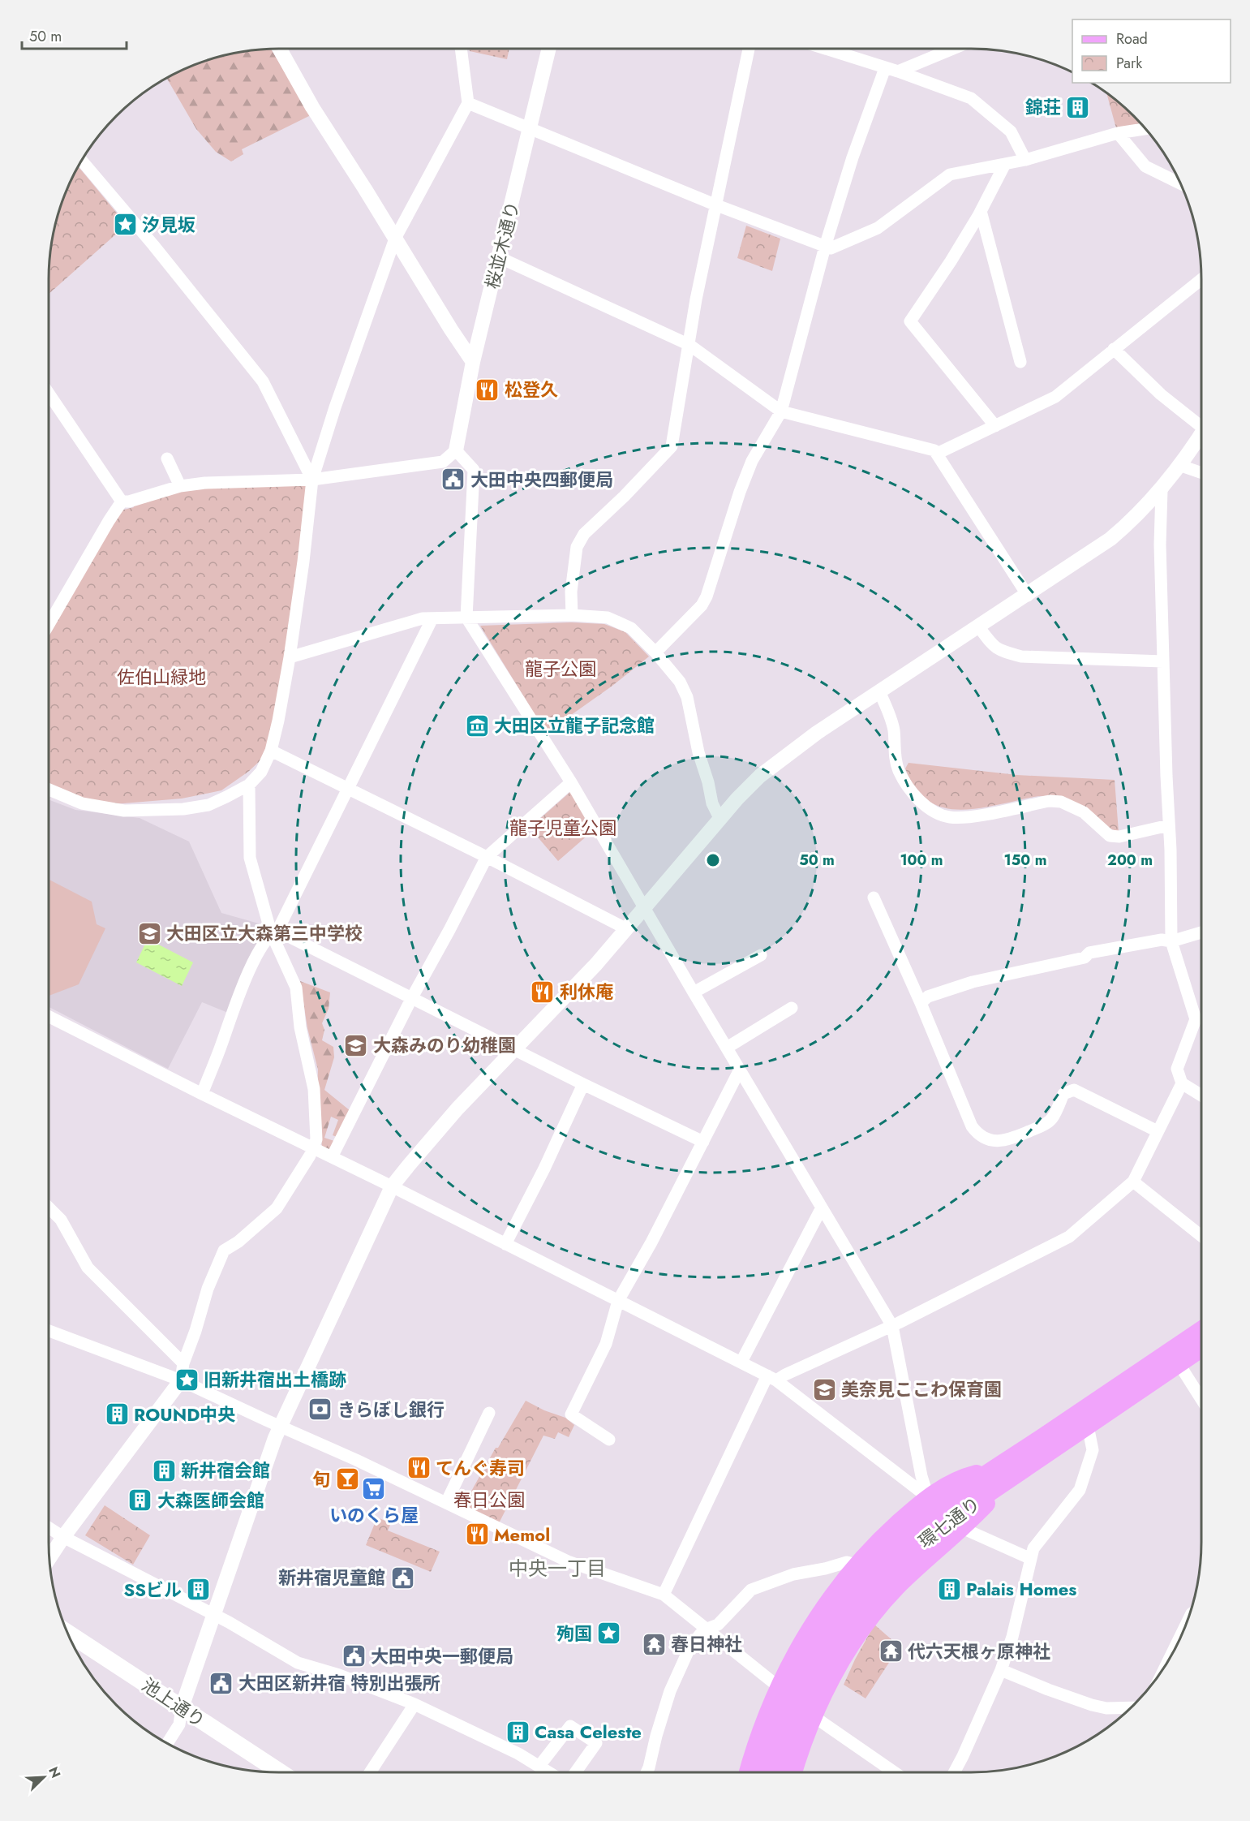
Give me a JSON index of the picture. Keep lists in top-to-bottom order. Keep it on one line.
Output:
{"streets":{"main road":["環七通り","池上通り"],"street":["桜並木通り"]},"districts":["中央一丁目"],"parks":["龍子公園","佐伯山緑地","龍子児童公園","春日公園"],"places":{"building":["錦荘","ROUND中央","新井宿会館","大森医師会館","Palais Homes","SSビル","Casa Celeste"],"place":["汐見坂","旧新井宿出土橋跡","殉国"],"restaurant":["松登久","利休庵","てんぐ寿司","Memol"],"public building":["大田中央四郵便局","新井宿児童館","大田中央一郵便局","大田区新井宿 特別出張所"],"museum":["大田区立龍子記念館"],"school or university":["大田区立大森第三中学校","大森みのり幼稚園","美奈見ここわ保育園"],"bank":["きらぼし銀行"],"bar":["旬"],"supermarket":["いのくら屋"],"temple":["春日神社","代六天根ヶ原神社"]},"legend":["Road","Park"],"scale_bar":"50 m","north":"top right","rings":["50 m","100 m","150 m","200 m"]}
